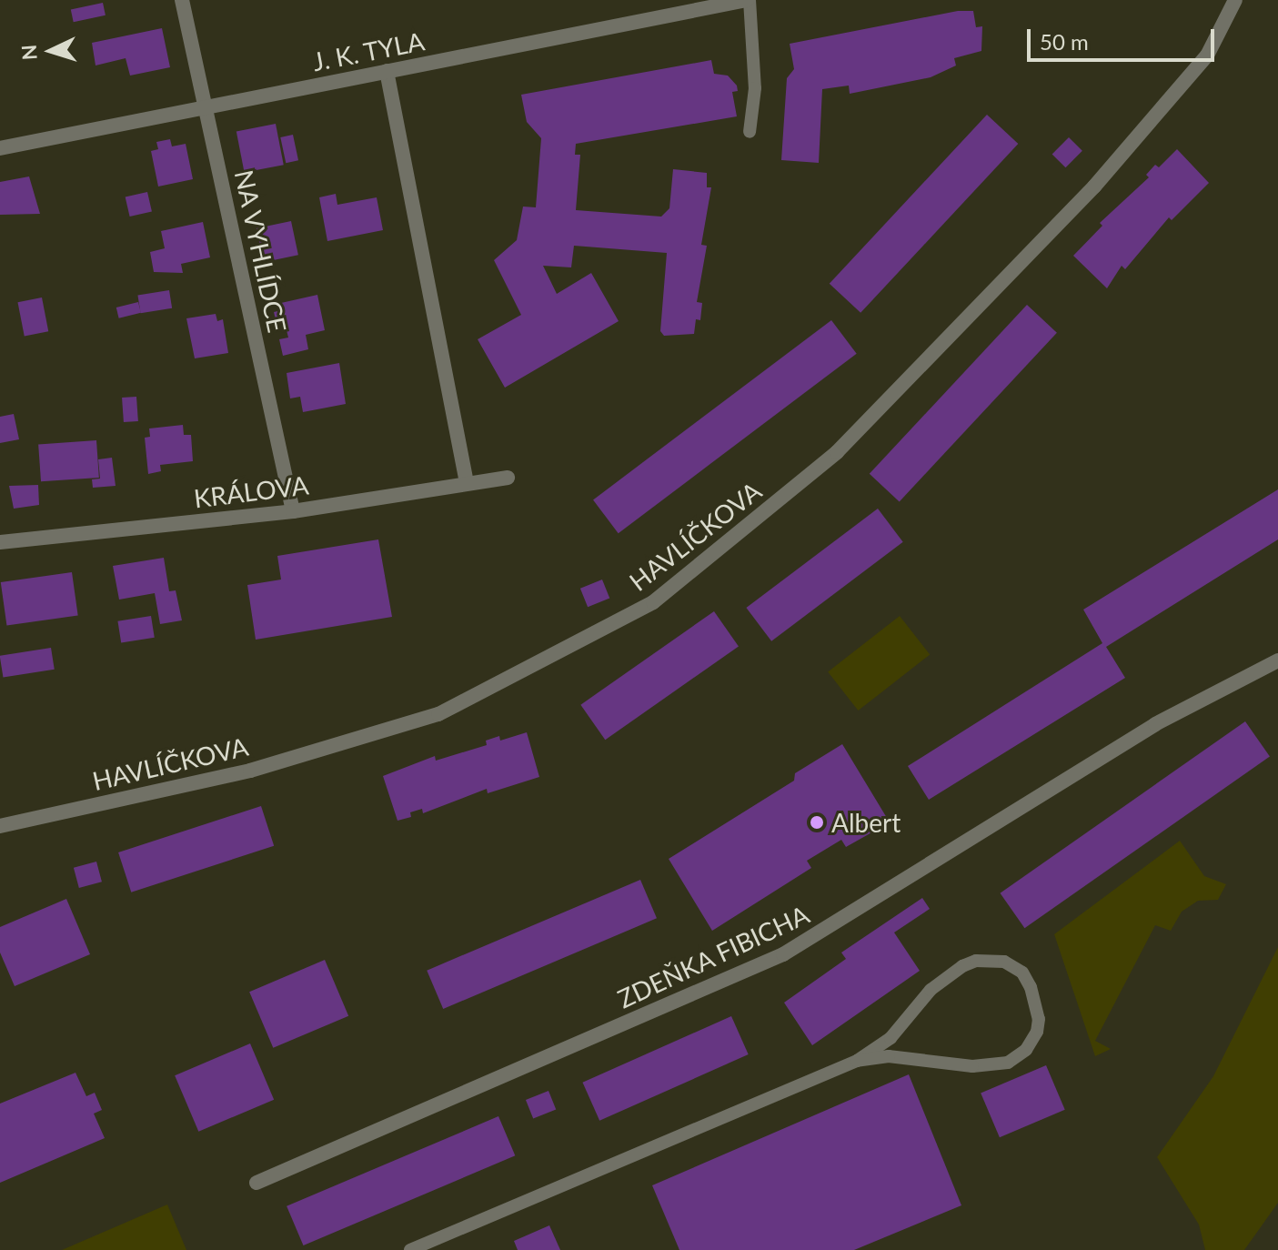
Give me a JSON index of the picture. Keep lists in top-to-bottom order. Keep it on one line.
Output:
{"streets":{"street":["J. K. TYLA","NA VYHLÍDCE","KRÁLOVA","HAVLÍČKOVA","ZDEŇKA FIBICHA"]},"crossings":[["J. K. TYLA","NA VYHLÍDCE"],["NA VYHLÍDCE","KRÁLOVA"]],"places":["Albert"],"scale_bar":"50 m","north":"left"}
